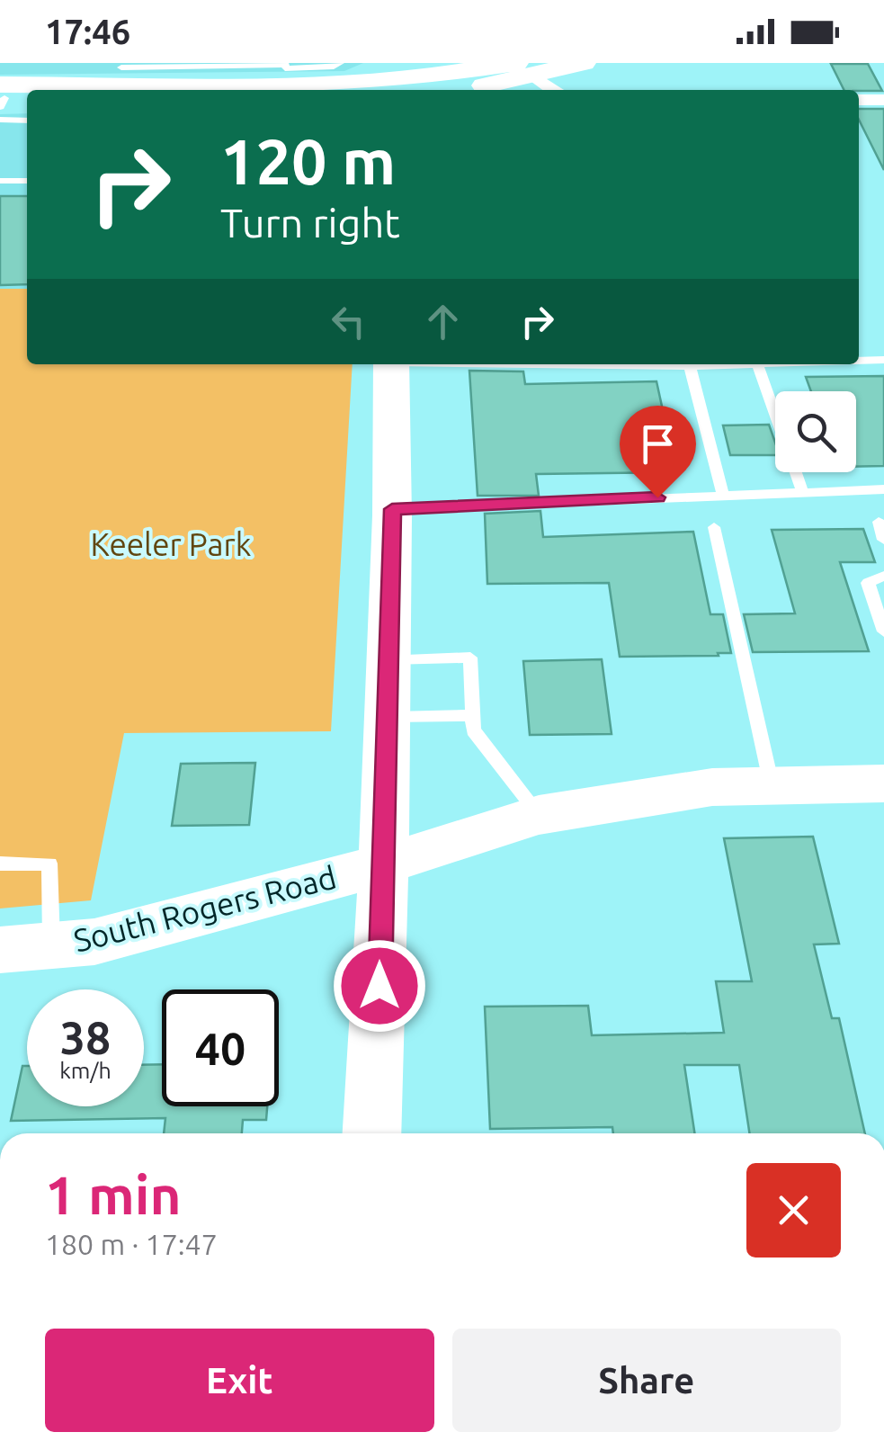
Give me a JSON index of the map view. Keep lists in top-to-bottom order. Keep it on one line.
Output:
{"streets":{"street":["South Rogers Road"]},"parks":["Keeler Park"],"page":{"status":"17:46","turn":["120 m","Turn right"],"speed":"38 km/h","limit":"40","heading":["1 min","180 m · 17:47"],"buttons":["Exit","Share"]}}
